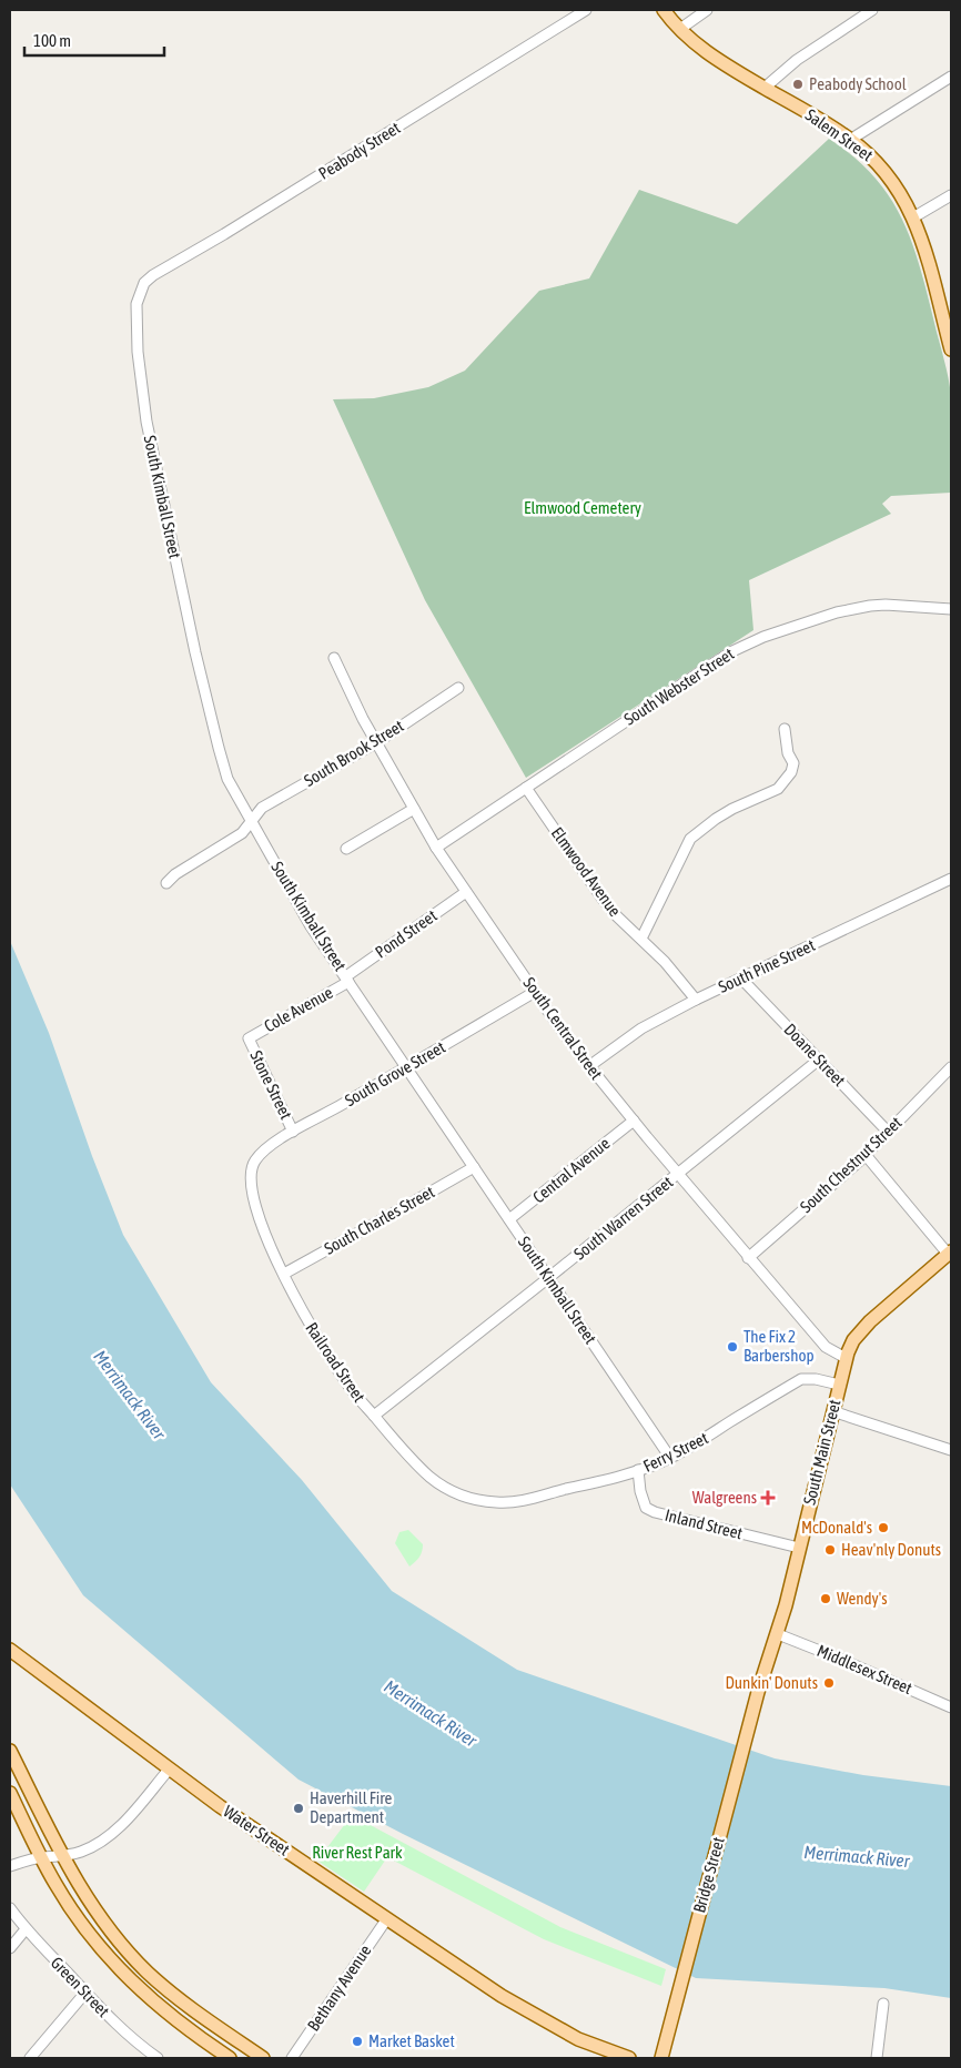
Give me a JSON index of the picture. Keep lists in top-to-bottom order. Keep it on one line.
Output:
{"streets":{"main road":["Salem Street","South Main Street","Water Street","Bridge Street"],"street":["Peabody Street","South Kimball Street","South Webster Street","South Brook Street","Elmwood Avenue","Pond Street","South Pine Street","Cole Avenue","South Central Street","Doane Street","South Grove Street","Stone Street","South Chestnut Street","Central Avenue","South Warren Street","South Charles Street","Railroad Street","Ferry Street","Inland Street","Middlesex Street","Green Street","Bethany Avenue"]},"crossings":[["Peabody Street","South Kimball Street"],["South Kimball Street","South Brook Street"],["South Kimball Street","Pond Street"],["South Kimball Street","Cole Avenue"],["South Kimball Street","South Grove Street"],["South Kimball Street","Central Avenue"],["South Kimball Street","South Warren Street"],["South Kimball Street","South Charles Street"],["South Kimball Street","Ferry Street"],["South Webster Street","Elmwood Avenue"],["South Webster Street","South Central Street"],["South Brook Street","South Central Street"],["Elmwood Avenue","South Pine Street"],["Pond Street","Cole Avenue"],["Pond Street","South Central Street"],["South Pine Street","South Central Street"],["South Pine Street","Doane Street"],["Cole Avenue","Stone Street"],["South Central Street","South Grove Street"],["South Central Street","South Chestnut Street"],["South Central Street","Central Avenue"],["South Central Street","South Warren Street"],["South Central Street","South Main Street"],["Doane Street","South Chestnut Street"],["Doane Street","South Warren Street"],["South Grove Street","Stone Street"],["South Grove Street","Railroad Street"],["South Warren Street","Railroad Street"],["South Charles Street","Railroad Street"],["Railroad Street","Ferry Street"],["Ferry Street","South Main Street"],["Ferry Street","Inland Street"],["South Main Street","Inland Street"],["South Main Street","Middlesex Street"],["South Main Street","Bridge Street"],["Water Street","Bethany Avenue"]],"water":["Merrimack River"],"parks":["Elmwood Cemetery","River Rest Park"],"places":{"other":["Peabody School","The Fix 2 Barbershop","McDonald's","Heav'nly Donuts","Wendy's","Dunkin' Donuts","Haverhill Fire Department","Market Basket"],"health":["Walgreens"]},"scale_bar":"100 m"}
